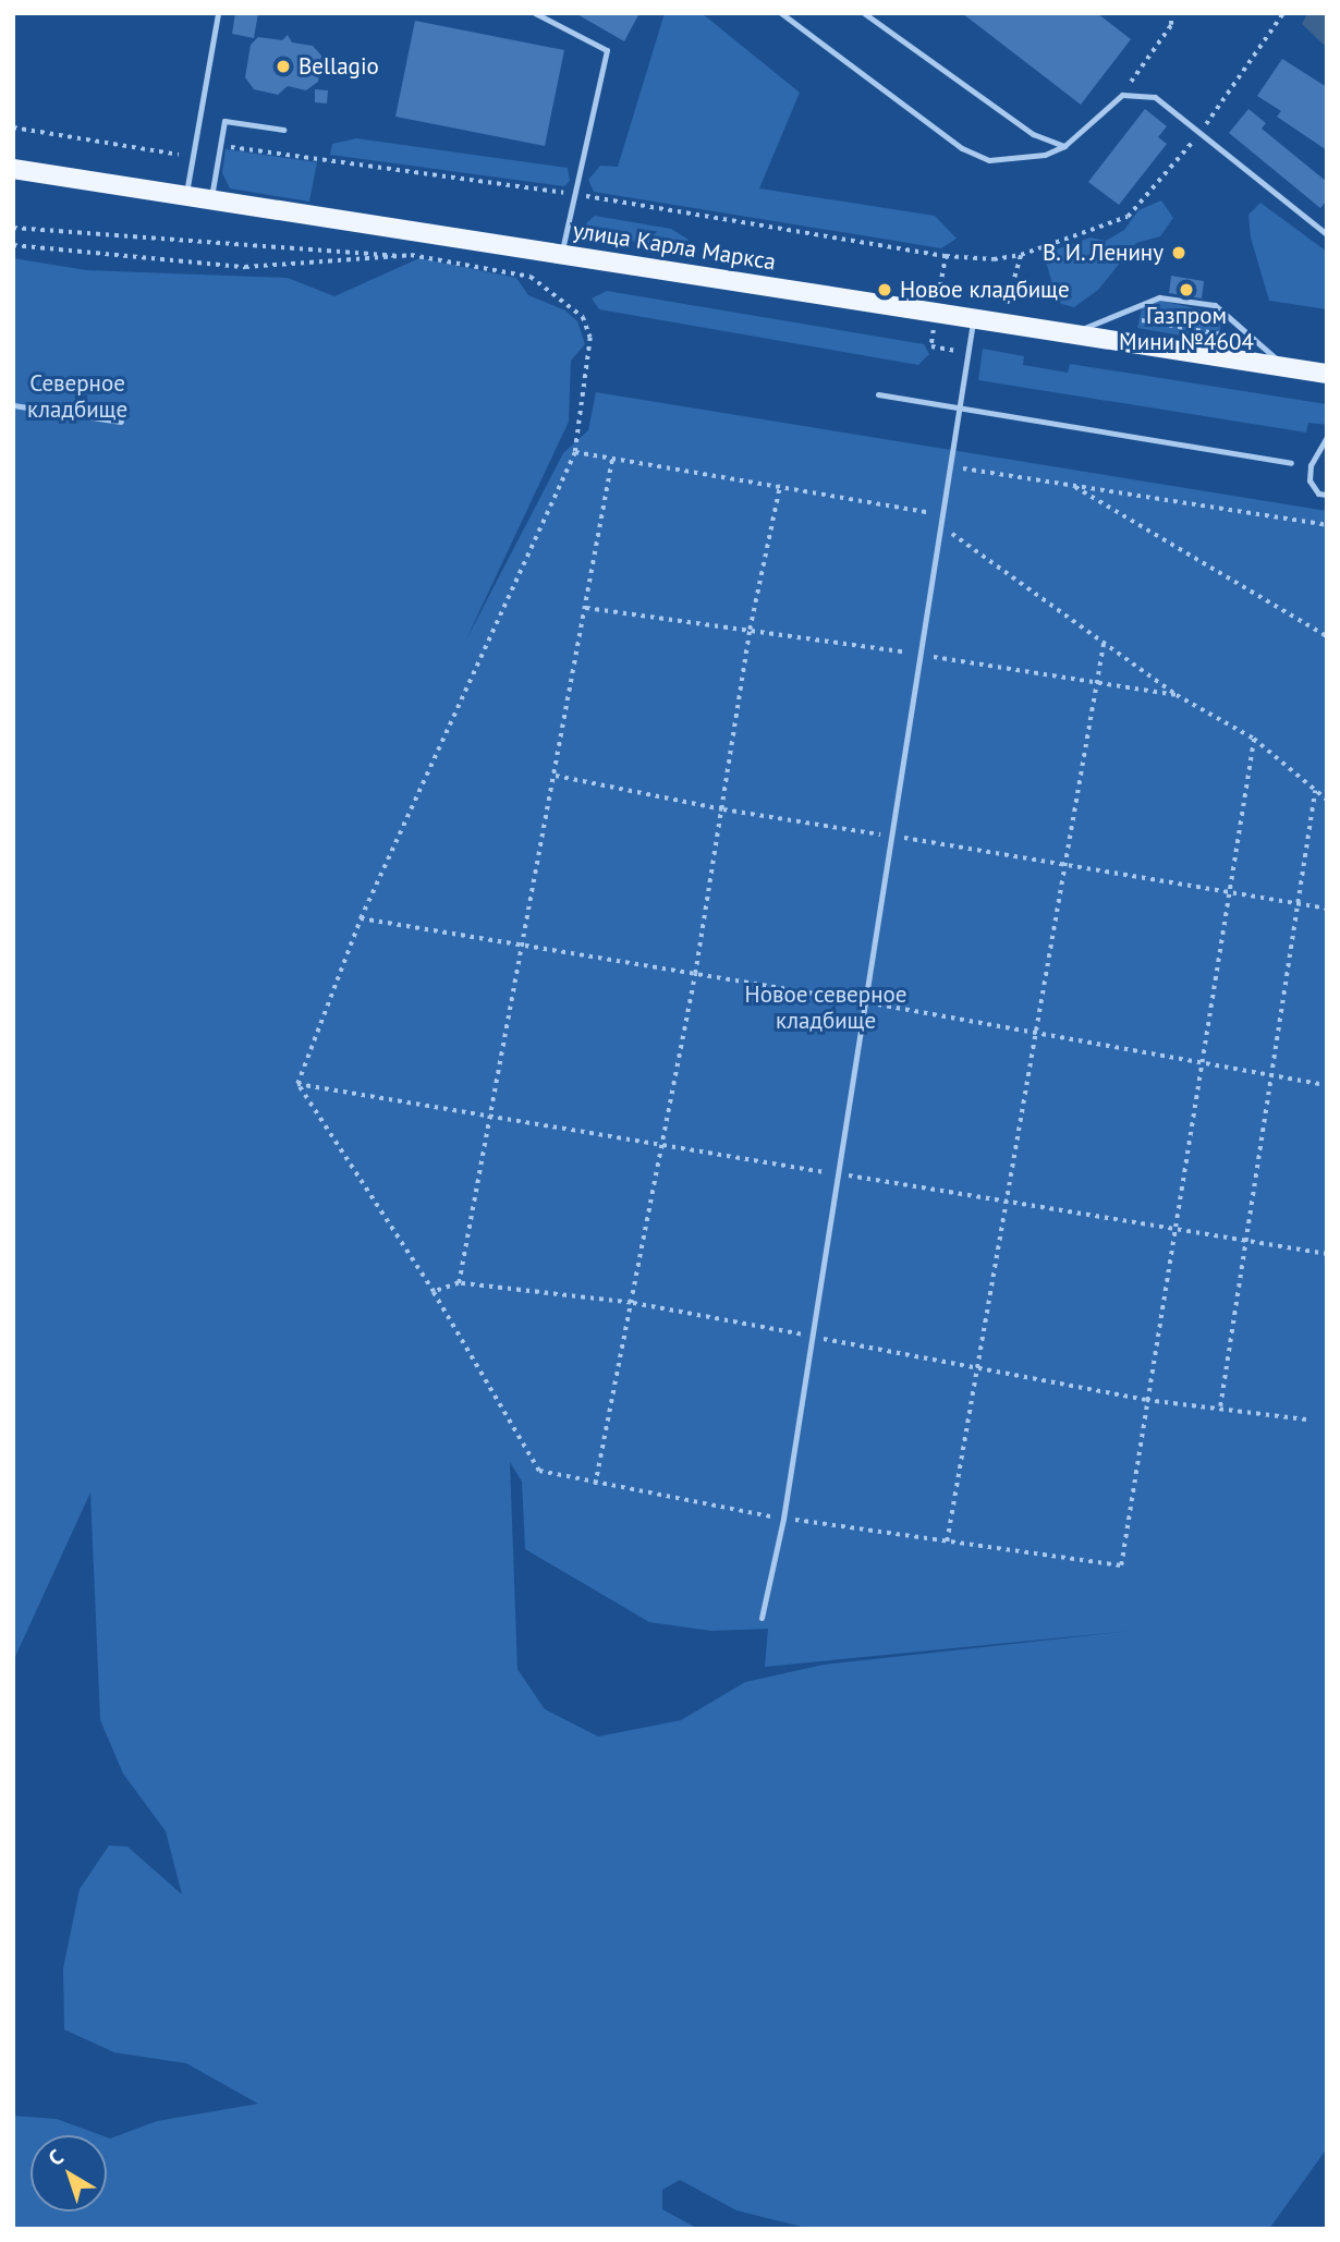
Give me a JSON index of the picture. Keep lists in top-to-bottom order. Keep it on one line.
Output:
{"streets":{"main road":["улица Карла Маркса"]},"parks":["Северное кладбище","Новое северное кладбище"],"places":["Bellagio","В. И. Ленину","Новое кладбище","Газпром Мини №4604"],"north":"top left"}
